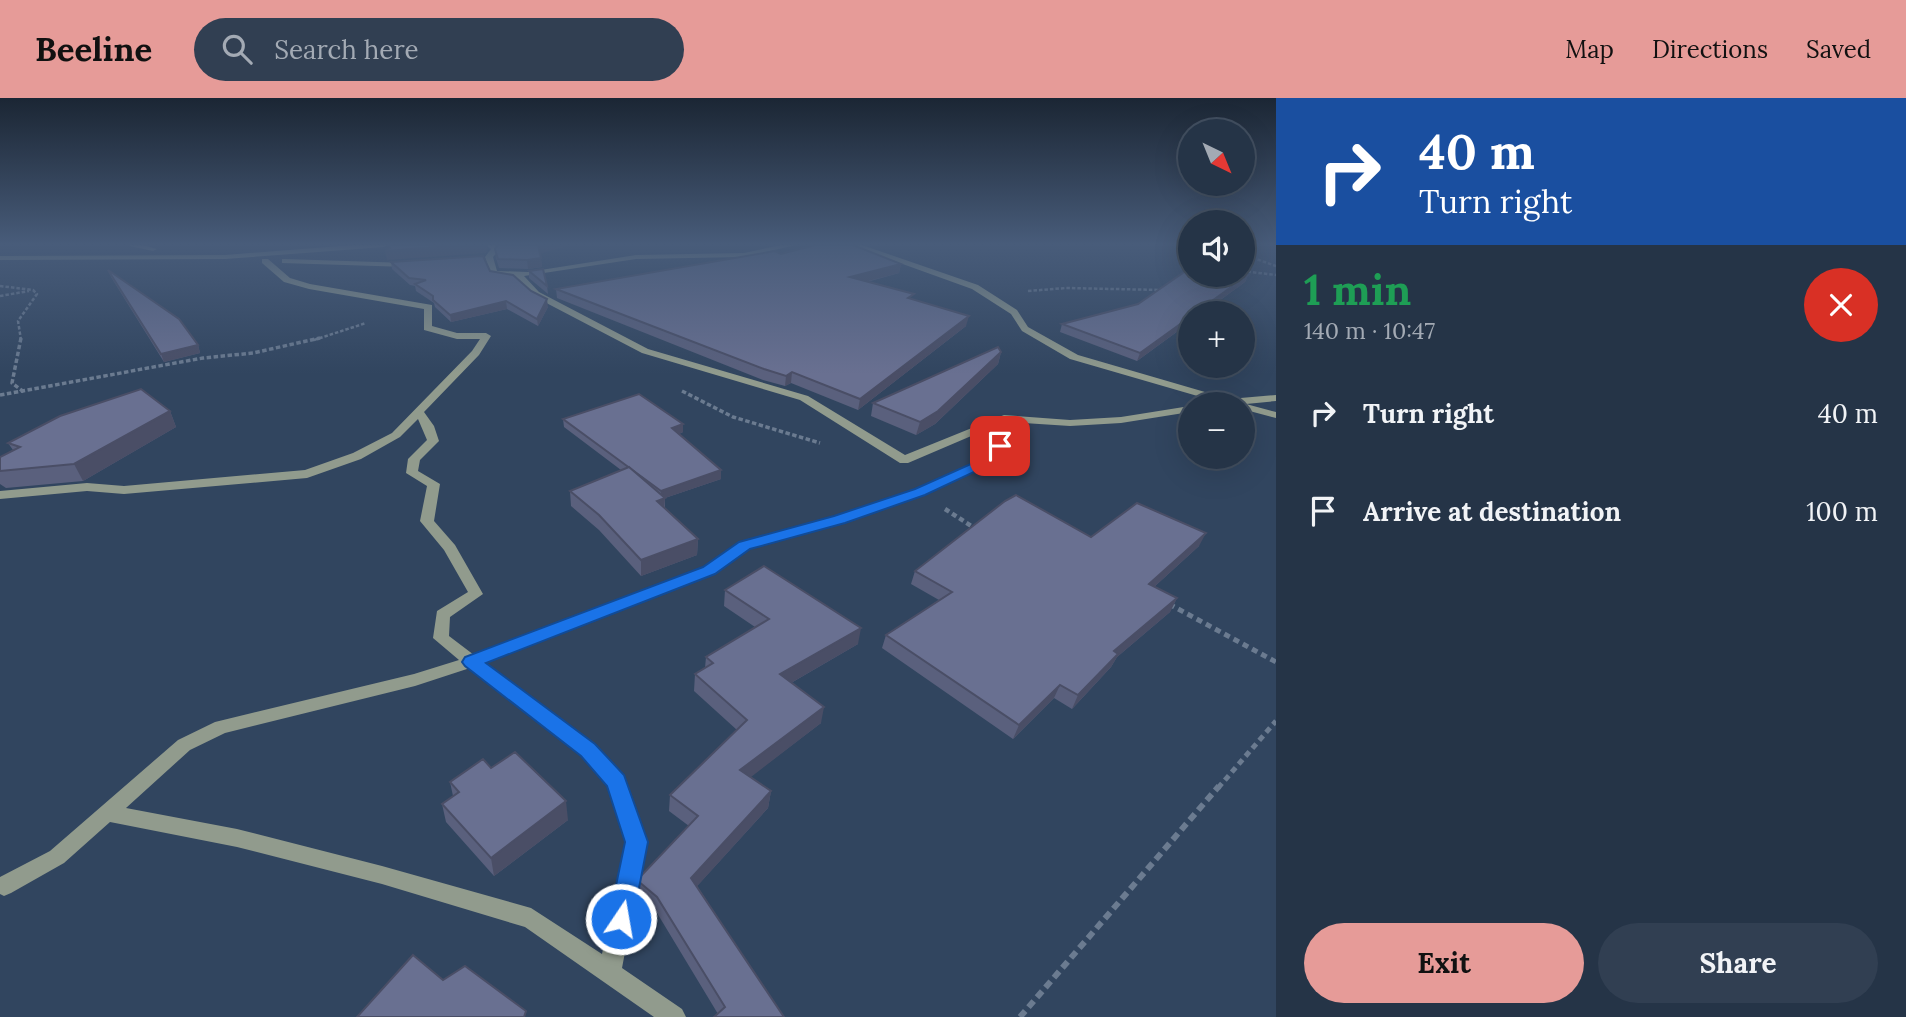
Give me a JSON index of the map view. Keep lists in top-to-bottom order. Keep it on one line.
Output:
{"north":"bottom right","page":{"header":"Beeline","search":"Search here","nav":["Map","Directions","Saved"],"turn":["40 m","Turn right"],"map_buttons":["+","−"],"heading":["1 min","140 m · 10:47"],"list":[{"name":"Turn right","value":"40 m"},{"name":"Arrive at destination","value":"100 m"}],"buttons":["Exit","Share"]}}
